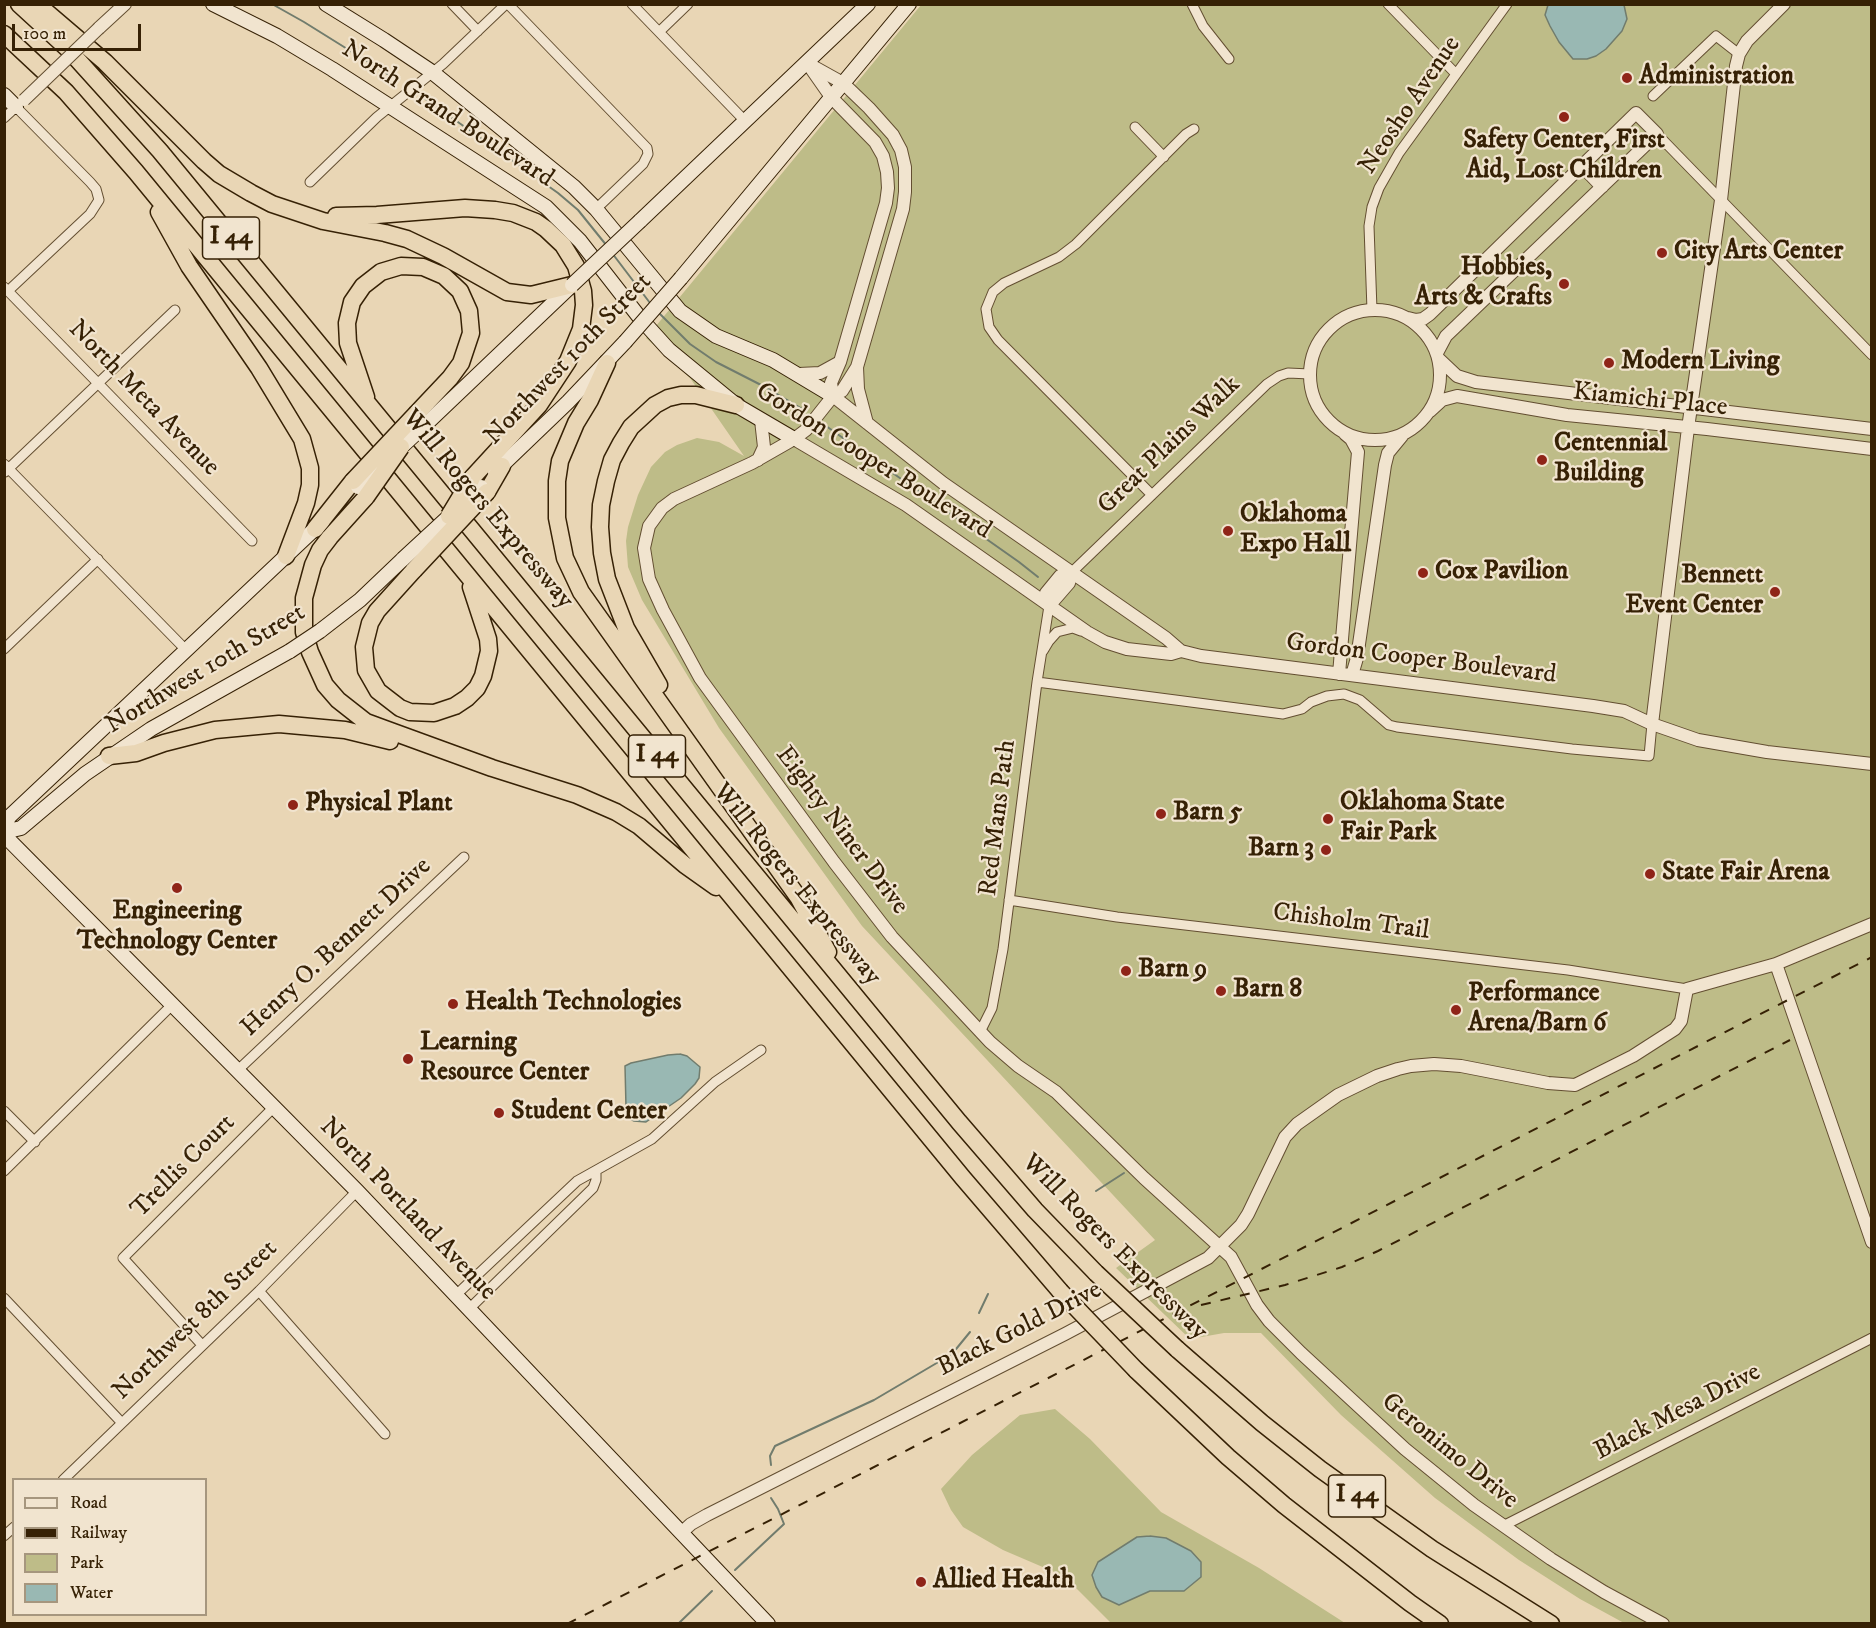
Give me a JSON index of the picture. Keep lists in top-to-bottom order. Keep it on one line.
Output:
{"streets":{"highway":["I 44","Will Rogers Expressway"],"main road":["North Grand Boulevard","Northwest 10th Street","Gordon Cooper Boulevard","North Portland Avenue"],"street":["Neosho Avenue","North Meta Avenue","Kiamichi Place","Great Plains Walk","Red Mans Path","Eighty Niner Drive","Chisholm Trail","Henry O. Bennett Drive","Trellis Court","Northwest 8th Street","Black Gold Drive","Black Mesa Drive","Geronimo Drive"]},"crossings":[["Neosho Avenue","Kiamichi Place"],["Neosho Avenue","Great Plains Walk"],["North Grand Boulevard","Gordon Cooper Boulevard"],["Northwest 10th Street","Eighty Niner Drive"],["Northwest 10th Street","North Portland Avenue"],["Kiamichi Place","Great Plains Walk"],["Great Plains Walk","Gordon Cooper Boulevard"],["Great Plains Walk","Red Mans Path"],["Gordon Cooper Boulevard","Red Mans Path"],["Gordon Cooper Boulevard","Eighty Niner Drive"],["Red Mans Path","Eighty Niner Drive"],["Red Mans Path","Chisholm Trail"],["Eighty Niner Drive","Black Gold Drive"],["Eighty Niner Drive","Geronimo Drive"],["Chisholm Trail","Black Gold Drive"],["Henry O. Bennett Drive","North Portland Avenue"],["Trellis Court","North Portland Avenue"],["Trellis Court","Northwest 8th Street"],["North Portland Avenue","Northwest 8th Street"],["North Portland Avenue","Black Gold Drive"],["Black Mesa Drive","Geronimo Drive"]],"places":["Administration","Safety Center, First Aid, Lost Children","City Arts Center","Hobbies, Arts & Crafts","Modern Living","Centennial Building","Oklahoma Expo Hall","Cox Pavilion","Bennett Event Center","Physical Plant","Barn 5","Oklahoma State Fair Park","Barn 3","State Fair Arena","Engineering Technology Center","Barn 9","Barn 8","Health Technologies","Performance Arena/Barn 6","Learning Resource Center","Student Center","Allied Health"],"legend":["Road","Railway","Park","Water"],"scale_bar":"100 m"}
